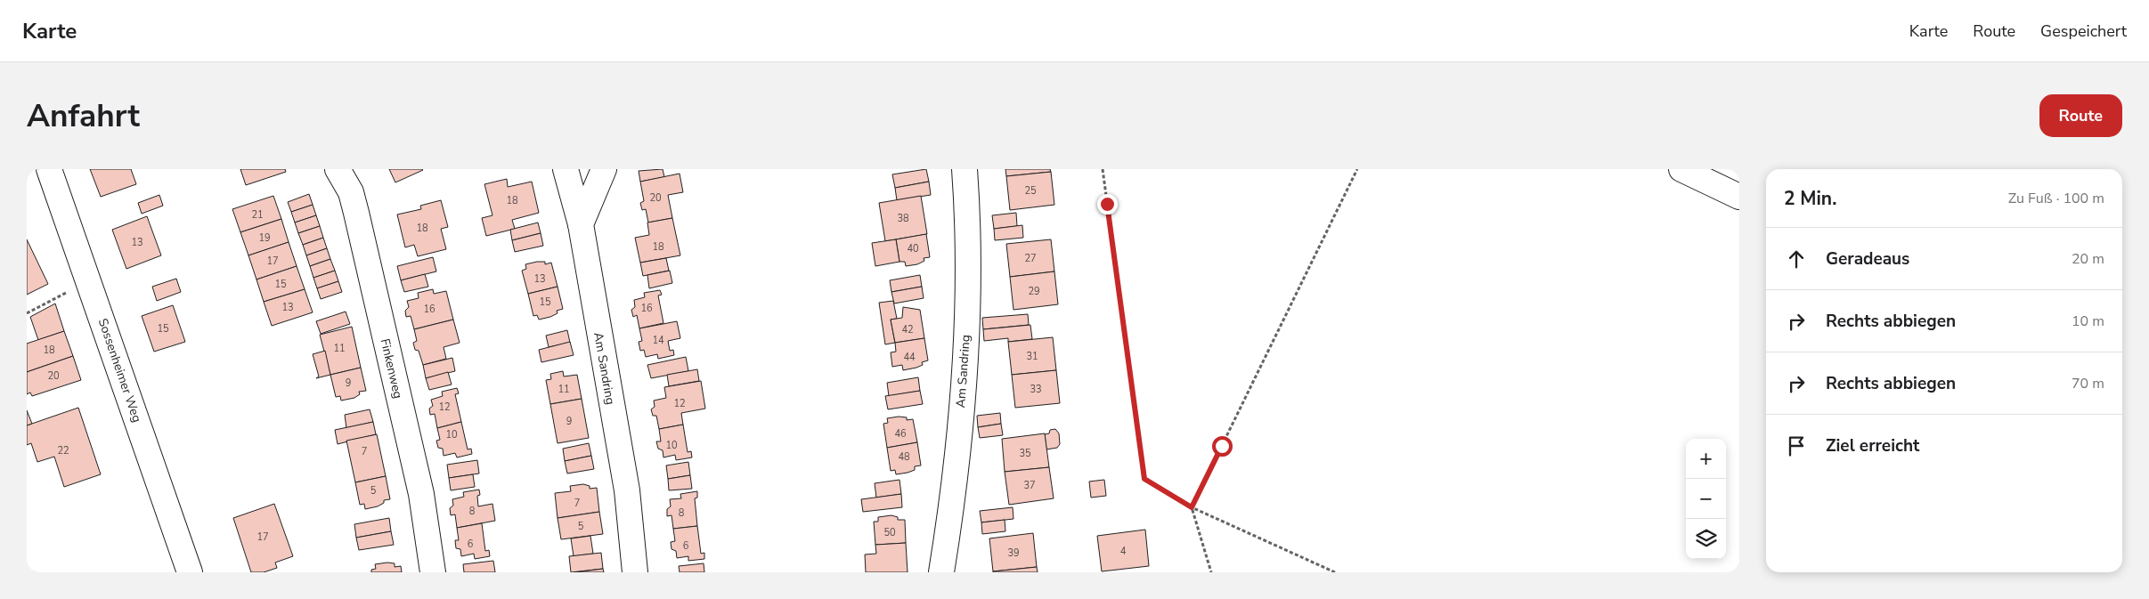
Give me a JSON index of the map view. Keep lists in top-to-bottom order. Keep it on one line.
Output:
{"streets":{"street":["Finkenweg","Am Sandring","Sossenheimer Weg"]},"house_numbers":["25","20","18","21","38","18","19","13","18","40","27","17","13","15","29","15","13","16","16","15","42","14","11","18","31","44","20","9","11","33","12","12","9","46","10","10","22","7","35","48","37","5","7","8","8","5","50","17","6","6","4","39"],"page":{"header":"Karte","nav":["Karte","Route","Gespeichert"],"buttons":"Route","title":"Anfahrt","heading":["2 Min.","Zu Fuß · 100 m"],"list":[["Geradeaus","20 m"],["Rechts abbiegen","10 m"],["Rechts abbiegen","70 m"],"Ziel erreicht"],"map_buttons":["+","−"]}}
